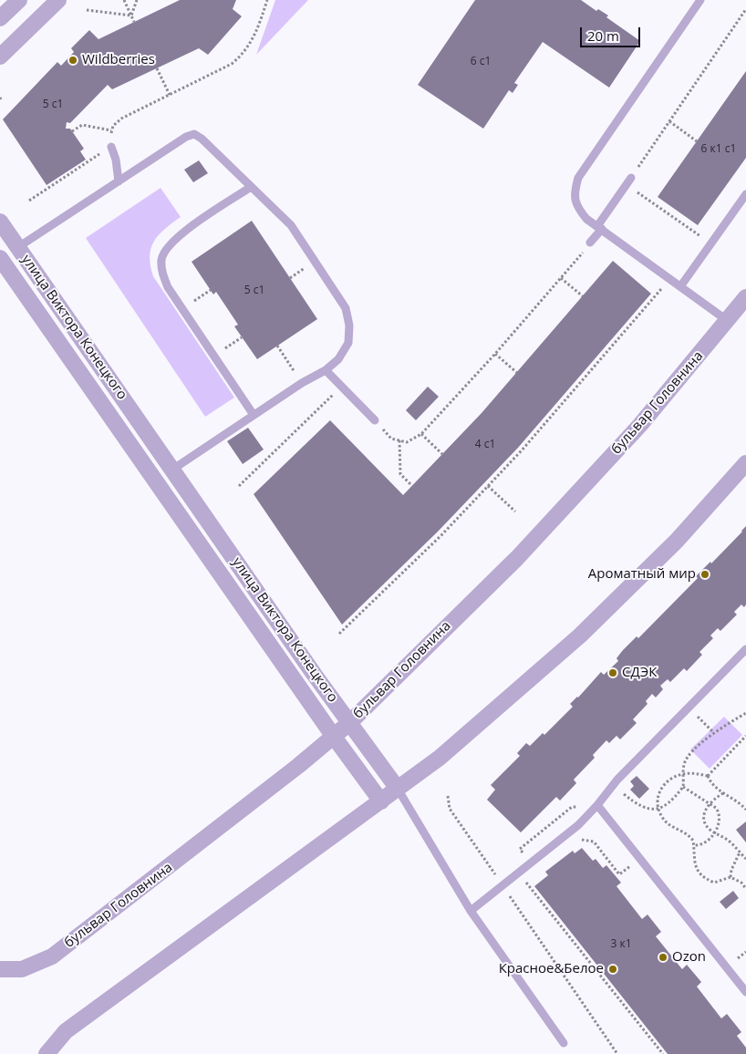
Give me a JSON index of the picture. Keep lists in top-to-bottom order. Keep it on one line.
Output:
{"streets":{"street":["улица Виктора Конецкого","бульвар Головнина"]},"crossings":[["улица Виктора Конецкого","бульвар Головнина"]],"places":["Wildberries","Ароматный мир","СДЭК","Ozon","Красное&Белое"],"house_numbers":["6 с1","5 с1","6 к1 с1","5 с1","4 с1","3 к1"],"scale_bar":"20 m"}
